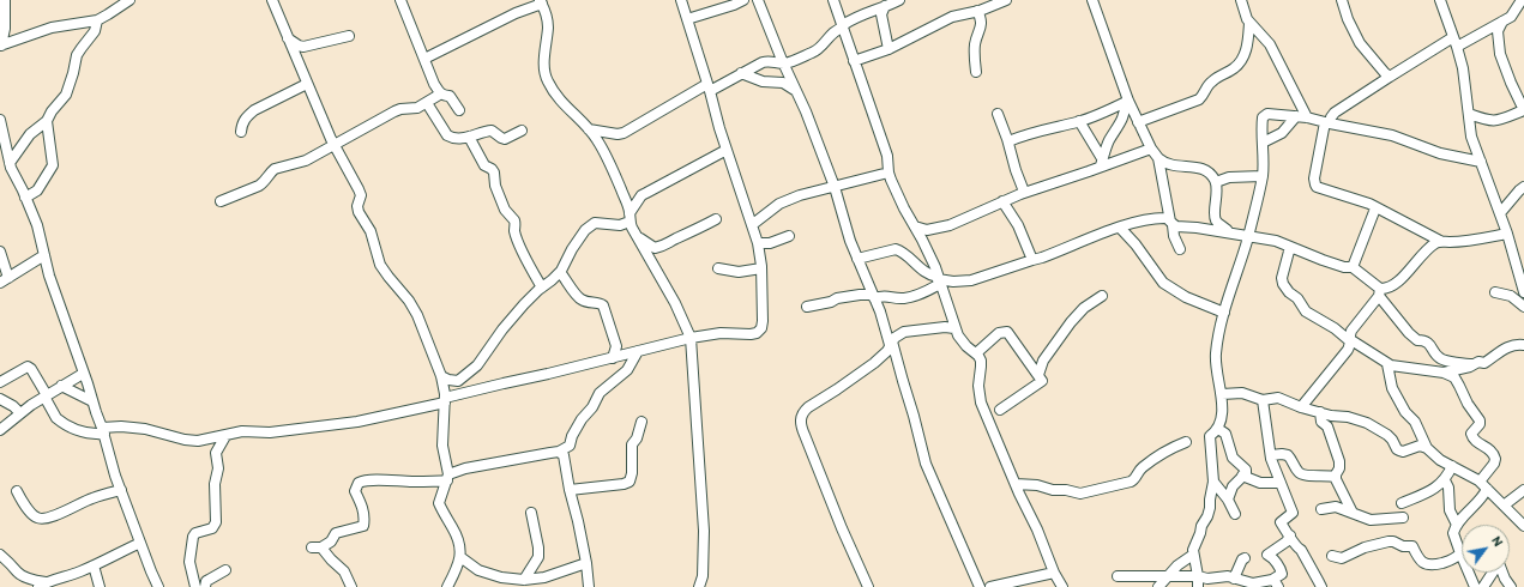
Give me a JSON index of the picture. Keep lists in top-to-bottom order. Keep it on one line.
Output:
{"north":"top right"}
